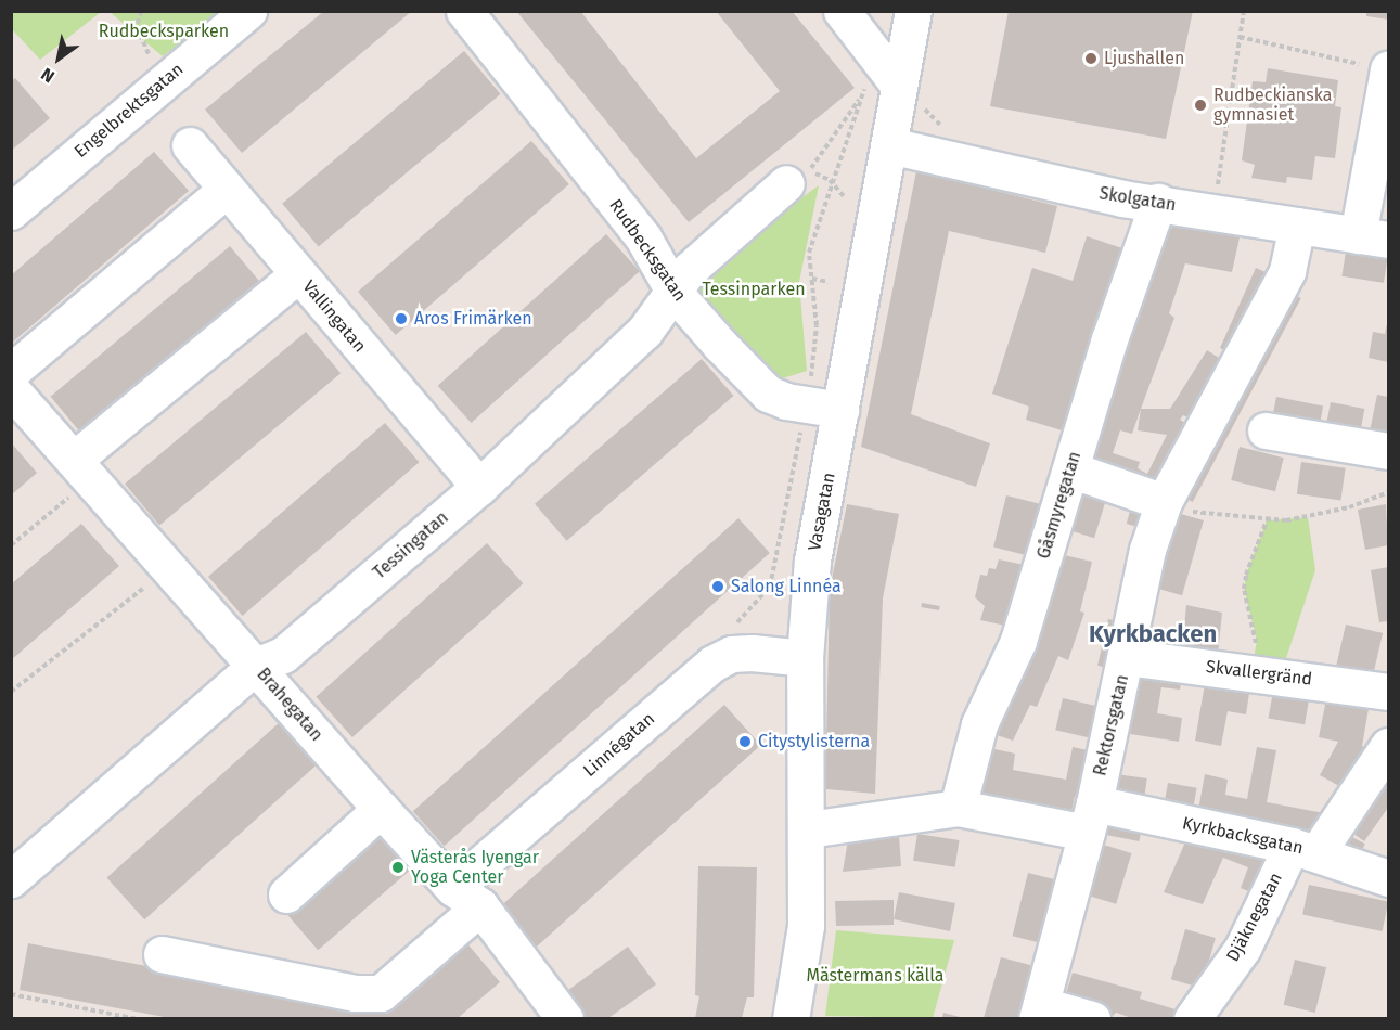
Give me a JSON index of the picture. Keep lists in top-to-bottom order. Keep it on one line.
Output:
{"streets":{"street":["Engelbrektsgatan","Skolgatan","Rudbecksgatan","Vallingatan","Gåsmyregatan","Vasagatan","Tessingatan","Skvallergränd","Brahegatan","Rektorsgatan","Linnégatan","Kyrkbacksgatan","Djäknegatan"]},"crossings":[["Skolgatan","Gåsmyregatan"],["Skolgatan","Vasagatan"],["Skolgatan","Rektorsgatan"],["Rudbecksgatan","Vasagatan"],["Rudbecksgatan","Tessingatan"],["Vallingatan","Tessingatan"],["Gåsmyregatan","Kyrkbacksgatan"],["Vasagatan","Linnégatan"],["Vasagatan","Kyrkbacksgatan"],["Tessingatan","Brahegatan"],["Skvallergränd","Rektorsgatan"],["Brahegatan","Linnégatan"],["Rektorsgatan","Kyrkbacksgatan"],["Kyrkbacksgatan","Djäknegatan"]],"districts":["Kyrkbacken"],"parks":["Rudbecksparken","Tessinparken","Mästermans källa"],"places":["Ljushallen","Rudbeckianska gymnasiet","Aros Frimärken","Salong Linnéa","Citystylisterna","Västerås Iyengar Yoga Center"],"north":"bottom left"}
